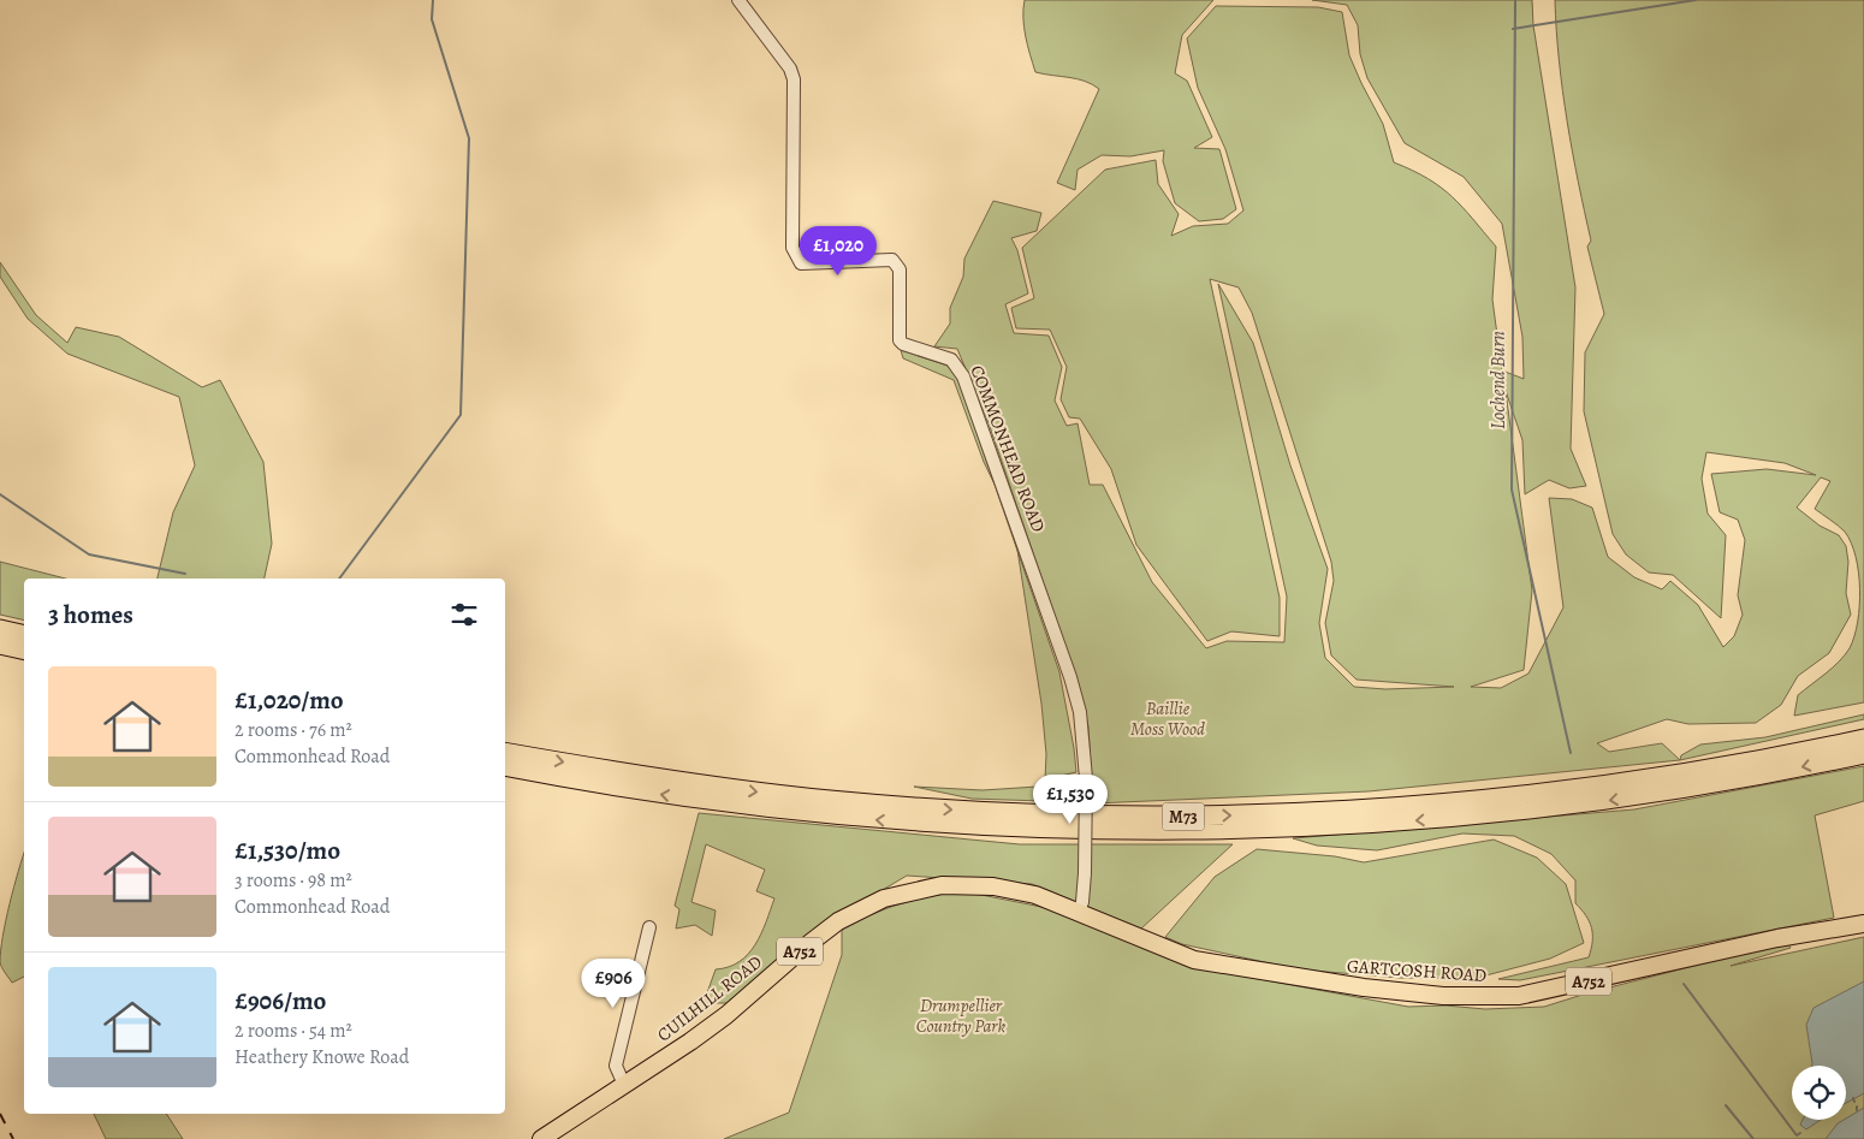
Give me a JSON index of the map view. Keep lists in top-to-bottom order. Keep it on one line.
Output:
{"streets":{"highway":["M73"],"main road":["A752","GARTCOSH ROAD","CUILHILL ROAD"],"street":["COMMONHEAD ROAD"]},"crossings":[["COMMONHEAD ROAD","GARTCOSH ROAD"],["COMMONHEAD ROAD","CUILHILL ROAD"],["GARTCOSH ROAD","CUILHILL ROAD"]],"water":["Lochend Burn"],"parks":["Baillie Moss Wood","Drumpellier Country Park"],"page":{"price":["£1,020","£1,530","£906"],"heading":"3 homes","list":[{"name":"£1,020/mo","note":"2 rooms · 76 m² · Commonhead Road"},{"name":"£1,530/mo","note":"3 rooms · 98 m² · Commonhead Road"},{"name":"£906/mo","note":"2 rooms · 54 m² · Heathery Knowe Road"}]}}
